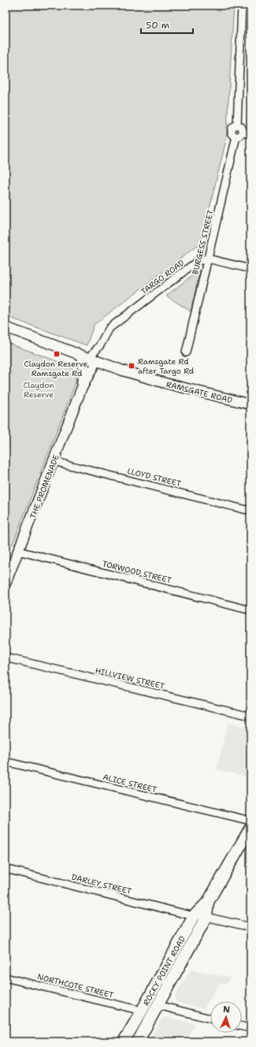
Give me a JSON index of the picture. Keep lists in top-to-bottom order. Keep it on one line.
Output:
{"streets":{"main road":["ROCKY POINT ROAD"],"street":["BURGESS STREET","TARGO ROAD","RAMSGATE ROAD","LLOYD STREET","THE PROMENADE","TORWOOD STREET","HILLVIEW STREET","ALICE STREET","DARLEY STREET","NORTHCOTE STREET"]},"crossings":[["BURGESS STREET","TARGO ROAD"],["TARGO ROAD","RAMSGATE ROAD"],["TARGO ROAD","THE PROMENADE"],["RAMSGATE ROAD","THE PROMENADE"],["LLOYD STREET","THE PROMENADE"],["THE PROMENADE","TORWOOD STREET"],["DARLEY STREET","ROCKY POINT ROAD"],["ROCKY POINT ROAD","NORTHCOTE STREET"]],"parks":["Claydon Reserve"],"places":{"transit":["Claydon Reserve, Ramsgate Rd","Ramsgate Rd after Targo Rd"]},"scale_bar":"50 m","north":"top"}
